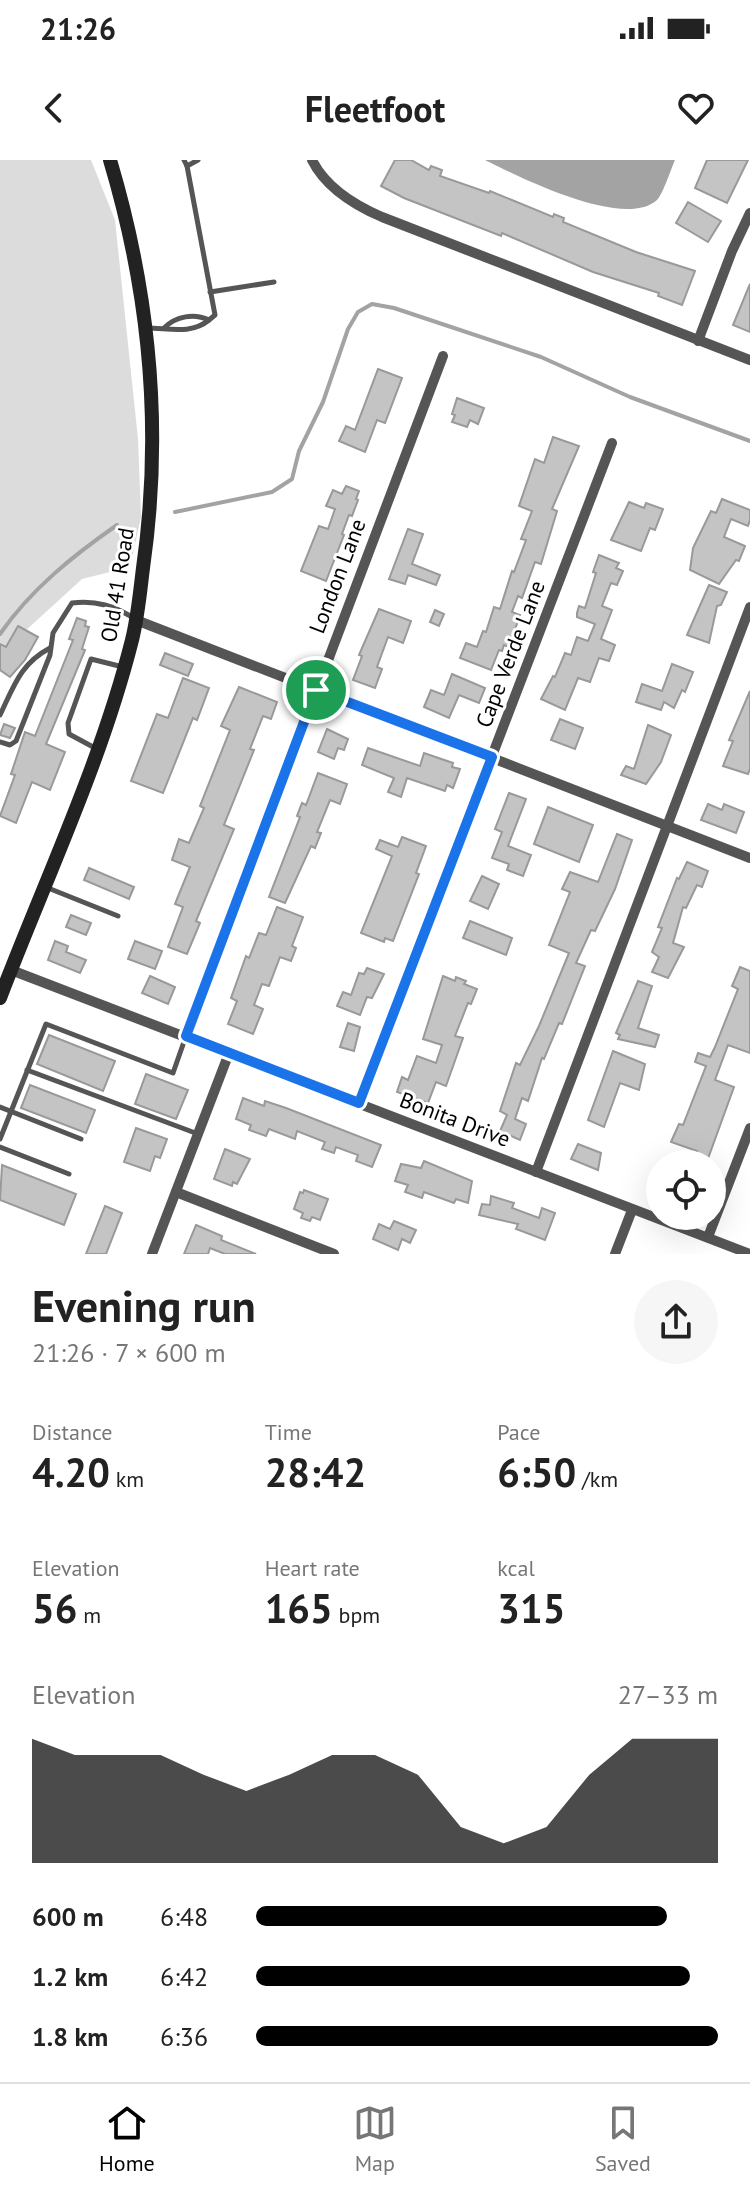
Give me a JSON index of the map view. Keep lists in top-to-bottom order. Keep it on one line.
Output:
{"streets":{"street":["London Lane","Old 41 Road","Cape Verde Lane","Bonita Drive"]},"crossings":[["London Lane","Bonita Drive"],["Old 41 Road","Bonita Drive"],["Cape Verde Lane","Bonita Drive"]],"page":{"status":"21:26","header":"Fleetfoot","heading":["Evening run","21:26 · 7 × 600 m"],"stats":[["Distance","4.20 km"],["Time","28:42"],["Pace","6:50 /km"],["Elevation","56 m"],["Heart rate","165 bpm"],["kcal","315"]],"chart":["Elevation","27–33 m"],"list":[{"name":"600 m","note":"6:48"},{"name":"1.2 km","note":"6:42"},{"name":"1.8 km","note":"6:36"}],"tabs":["Home","Map","Saved"]}}
